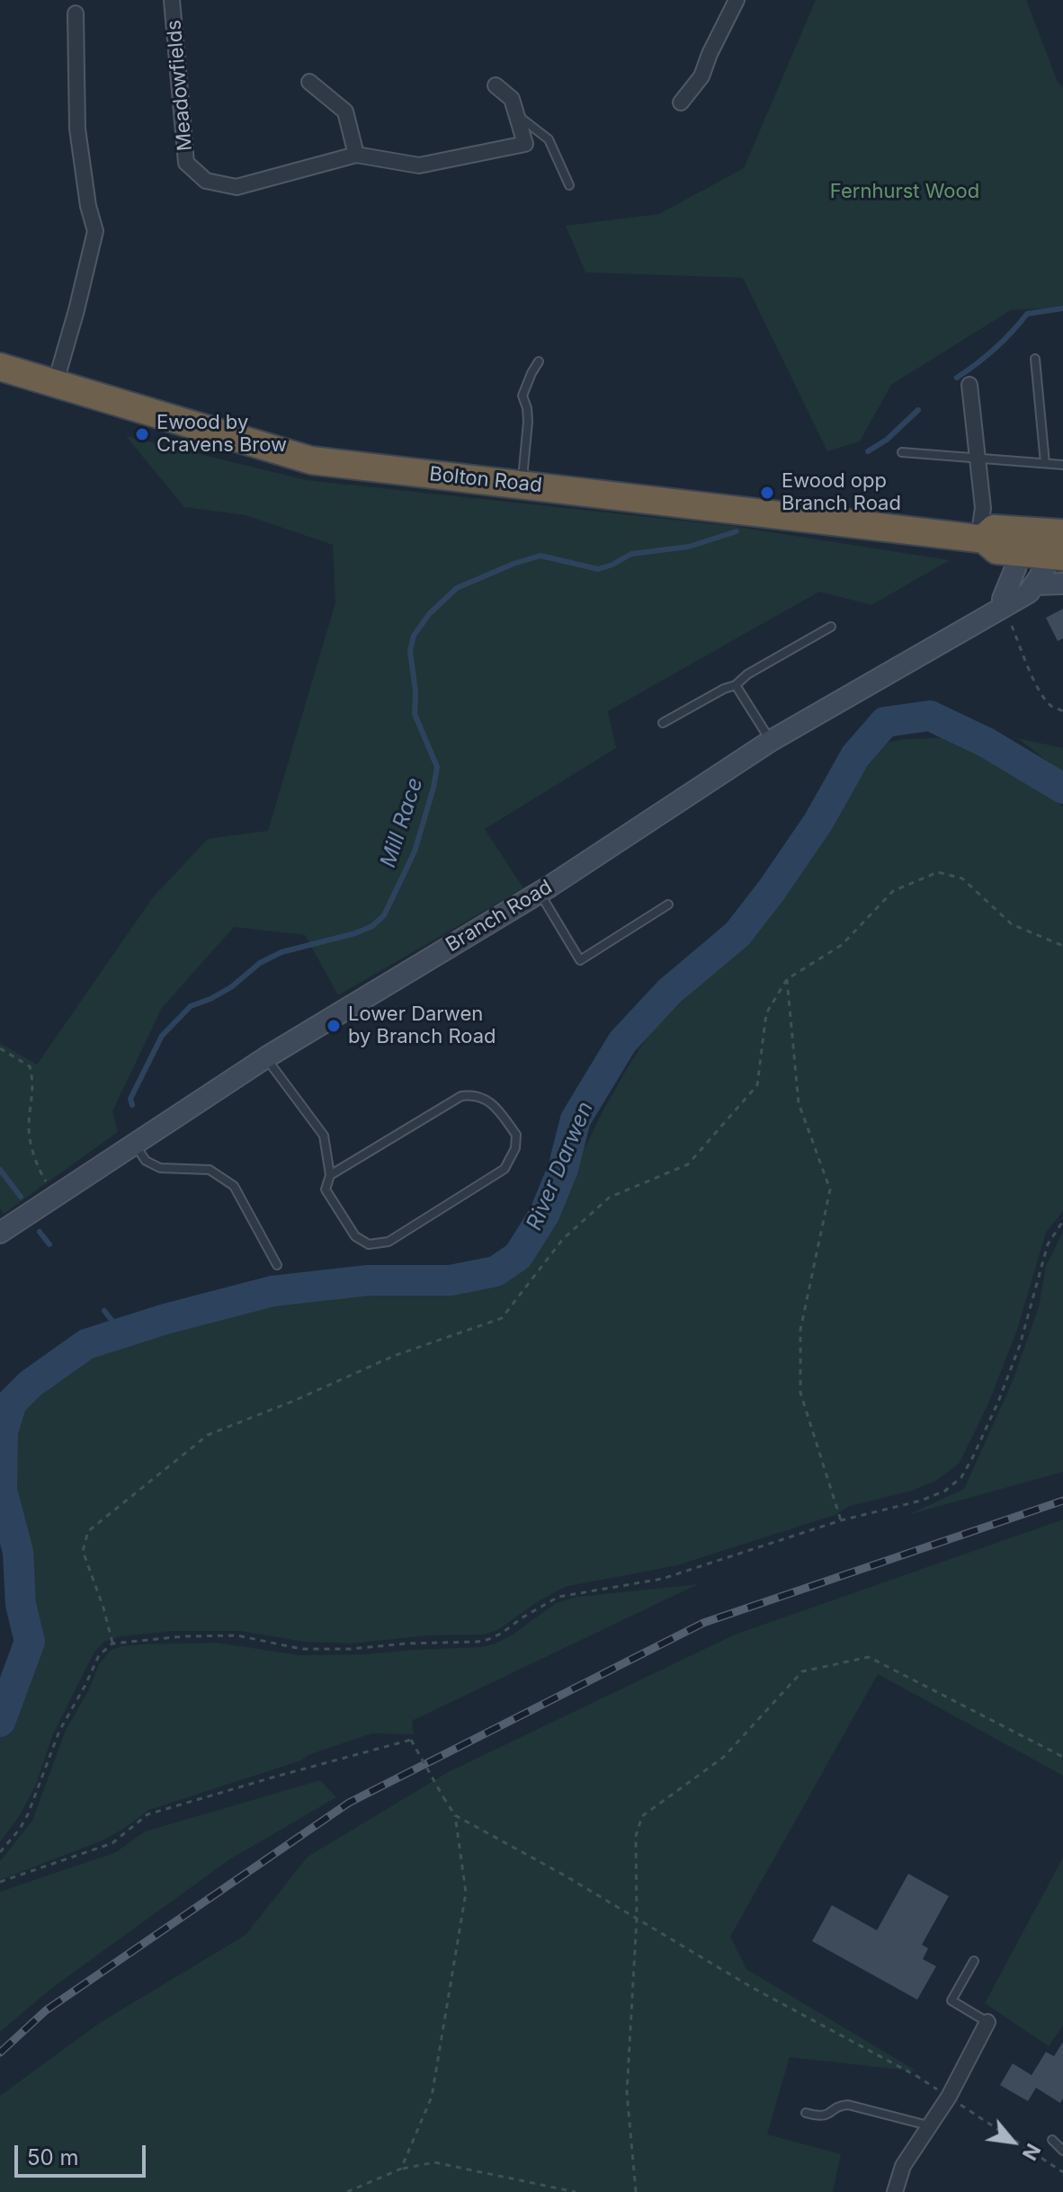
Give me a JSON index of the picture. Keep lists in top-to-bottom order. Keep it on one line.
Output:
{"streets":{"highway":["Bolton Road"],"street":["Meadowfields","Branch Road"]},"water":["Mill Race","River Darwen"],"parks":["Fernhurst Wood"],"places":["Ewood by Cravens Brow","Ewood opp Branch Road","Lower Darwen by Branch Road"],"scale_bar":"50 m","north":"bottom right"}
